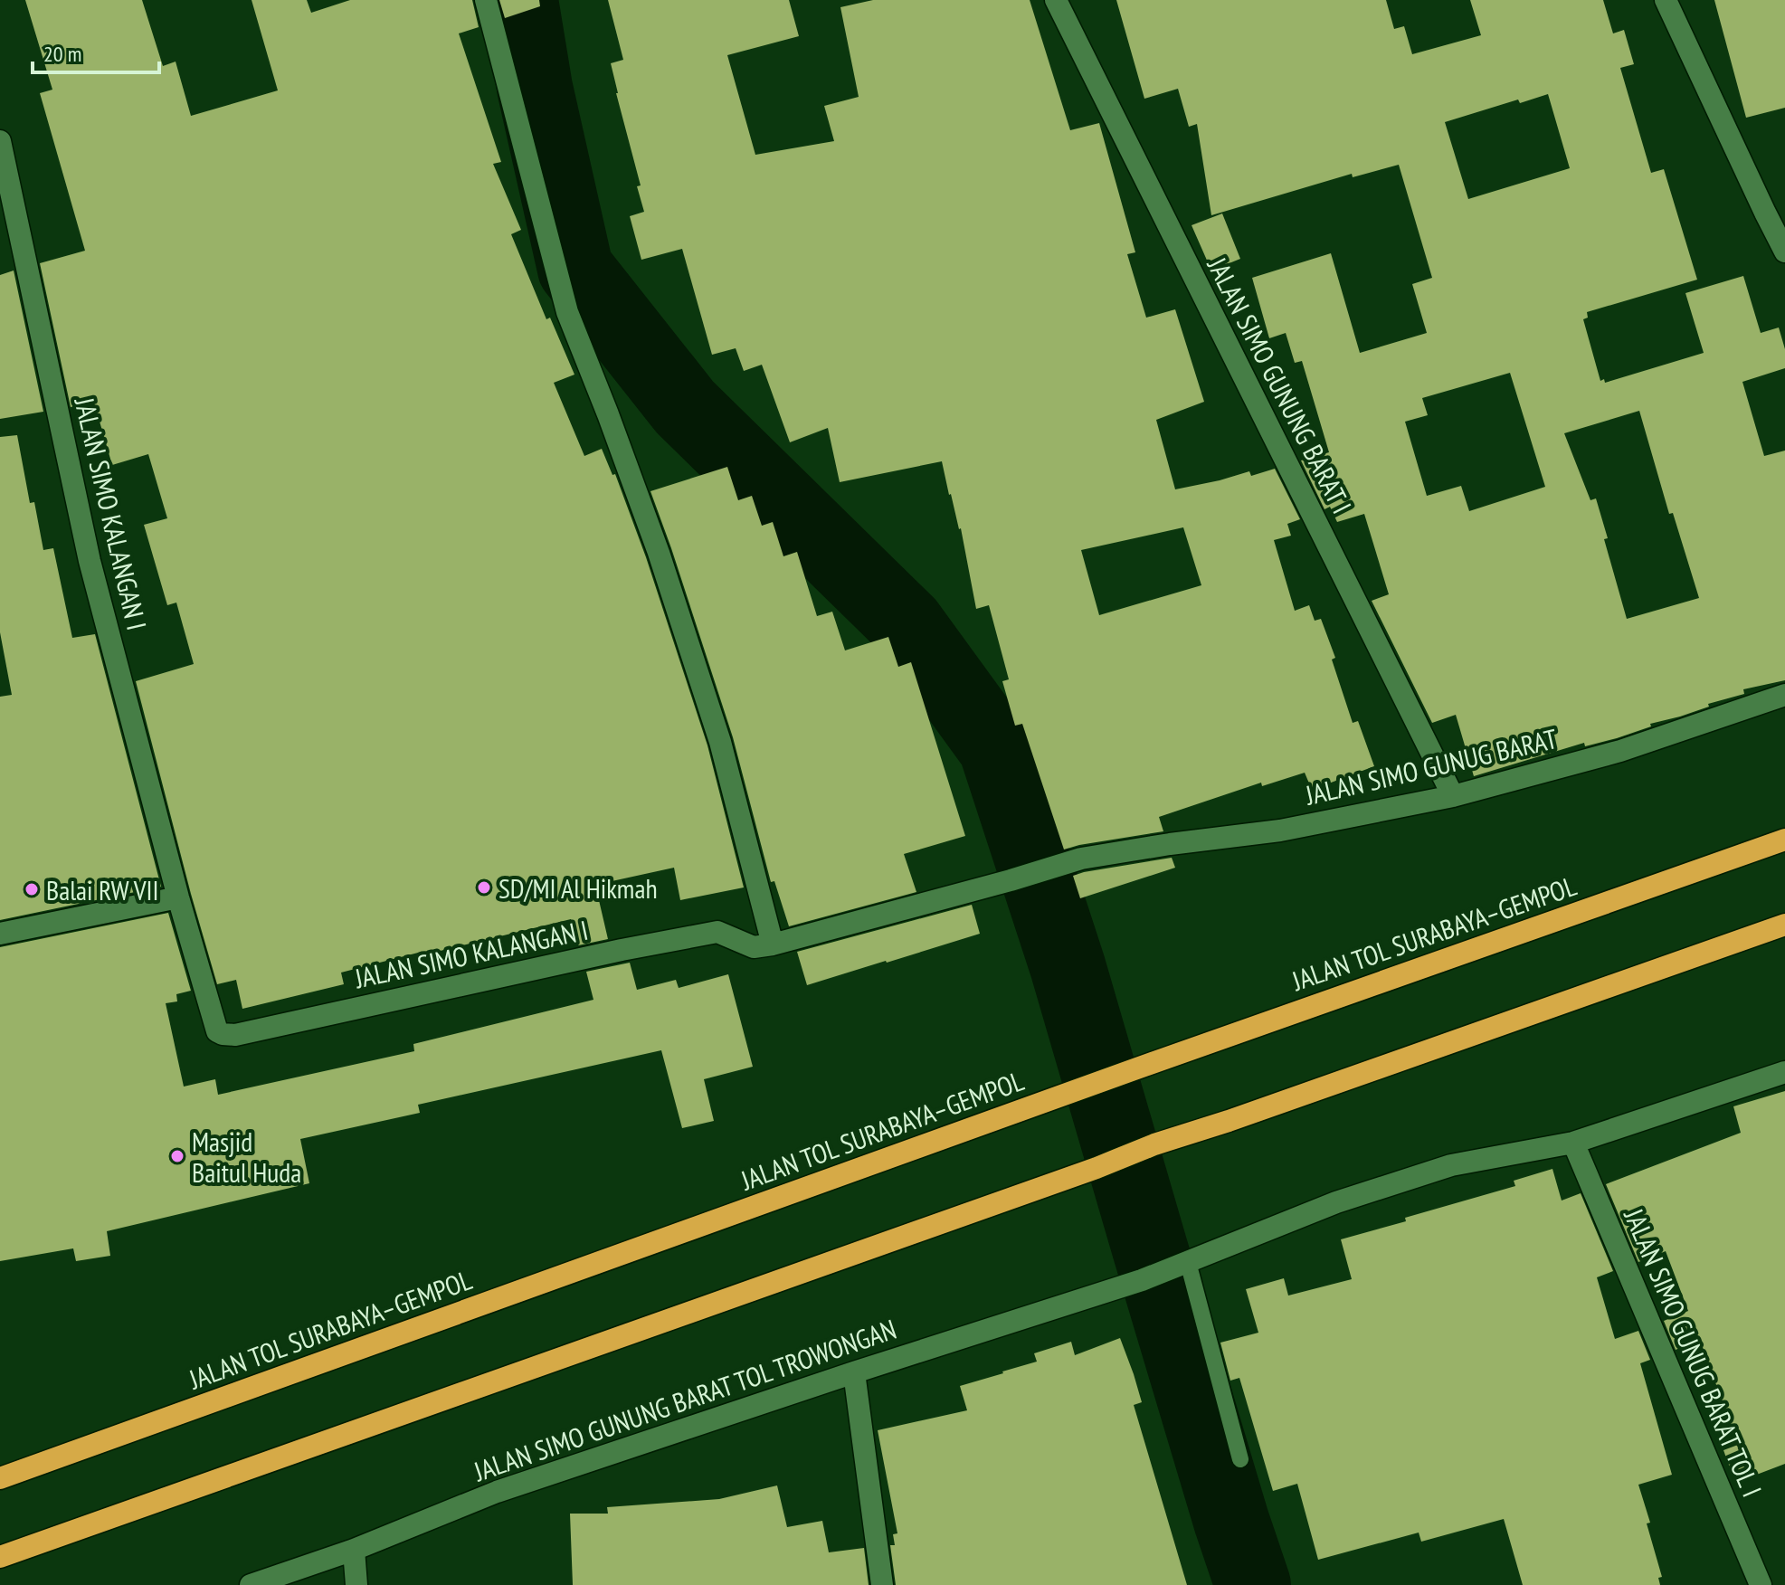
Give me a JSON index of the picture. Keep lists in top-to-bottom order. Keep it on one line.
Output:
{"streets":{"highway":["JALAN TOL SURABAYA–GEMPOL"],"street":["JALAN SIMO GUNUNG BARAT I","JALAN SIMO KALANGAN I","JALAN SIMO GUNUG BARAT","JALAN SIMO GUNUG BARAT TOL I","JALAN SIMO GUNUNG BARAT TOL TROWONGAN"]},"crossings":[["JALAN SIMO GUNUNG BARAT I","JALAN SIMO GUNUG BARAT"],["JALAN SIMO KALANGAN I","JALAN SIMO GUNUG BARAT"],["JALAN SIMO GUNUG BARAT TOL I","JALAN SIMO GUNUNG BARAT TOL TROWONGAN"]],"places":["SD/MI Al Hikmah","Balai RW VII","Masjid Baitul Huda"],"scale_bar":"20 m"}
